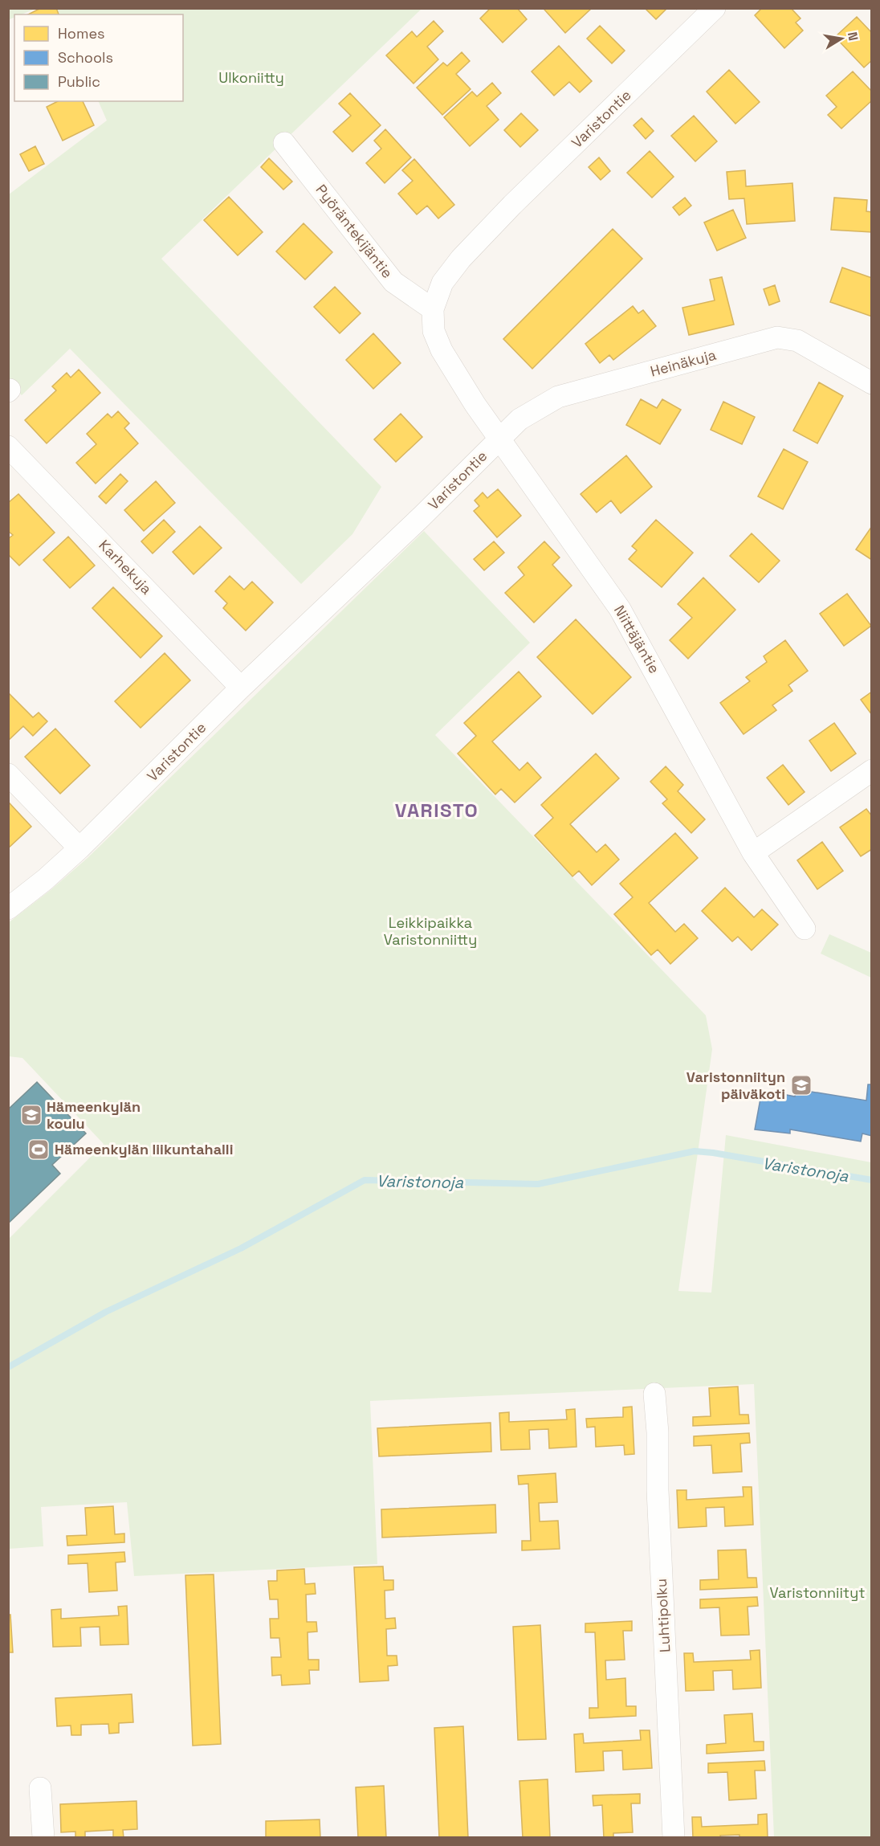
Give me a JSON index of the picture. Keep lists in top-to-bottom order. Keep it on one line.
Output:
{"streets":{"street":["Varistontie","Pyöräntekijäntie","Heinäkuja","Karhekuja","Niittäjäntie","Luhtipolku"]},"crossings":[["Varistontie","Pyöräntekijäntie"],["Varistontie","Heinäkuja"],["Varistontie","Karhekuja"],["Varistontie","Niittäjäntie"],["Heinäkuja","Niittäjäntie"]],"districts":["VARISTO"],"water":["Varistonoja"],"parks":["Ulkoniitty","Leikkipaikka Varistonniitty","Varistonniityt"],"places":{"school or university":["Varistonniityn päiväkoti","Hämeenkylän koulu"],"sports":["Hämeenkylän liikuntahalli"]},"legend":["Homes","Schools","Public"],"north":"right"}
